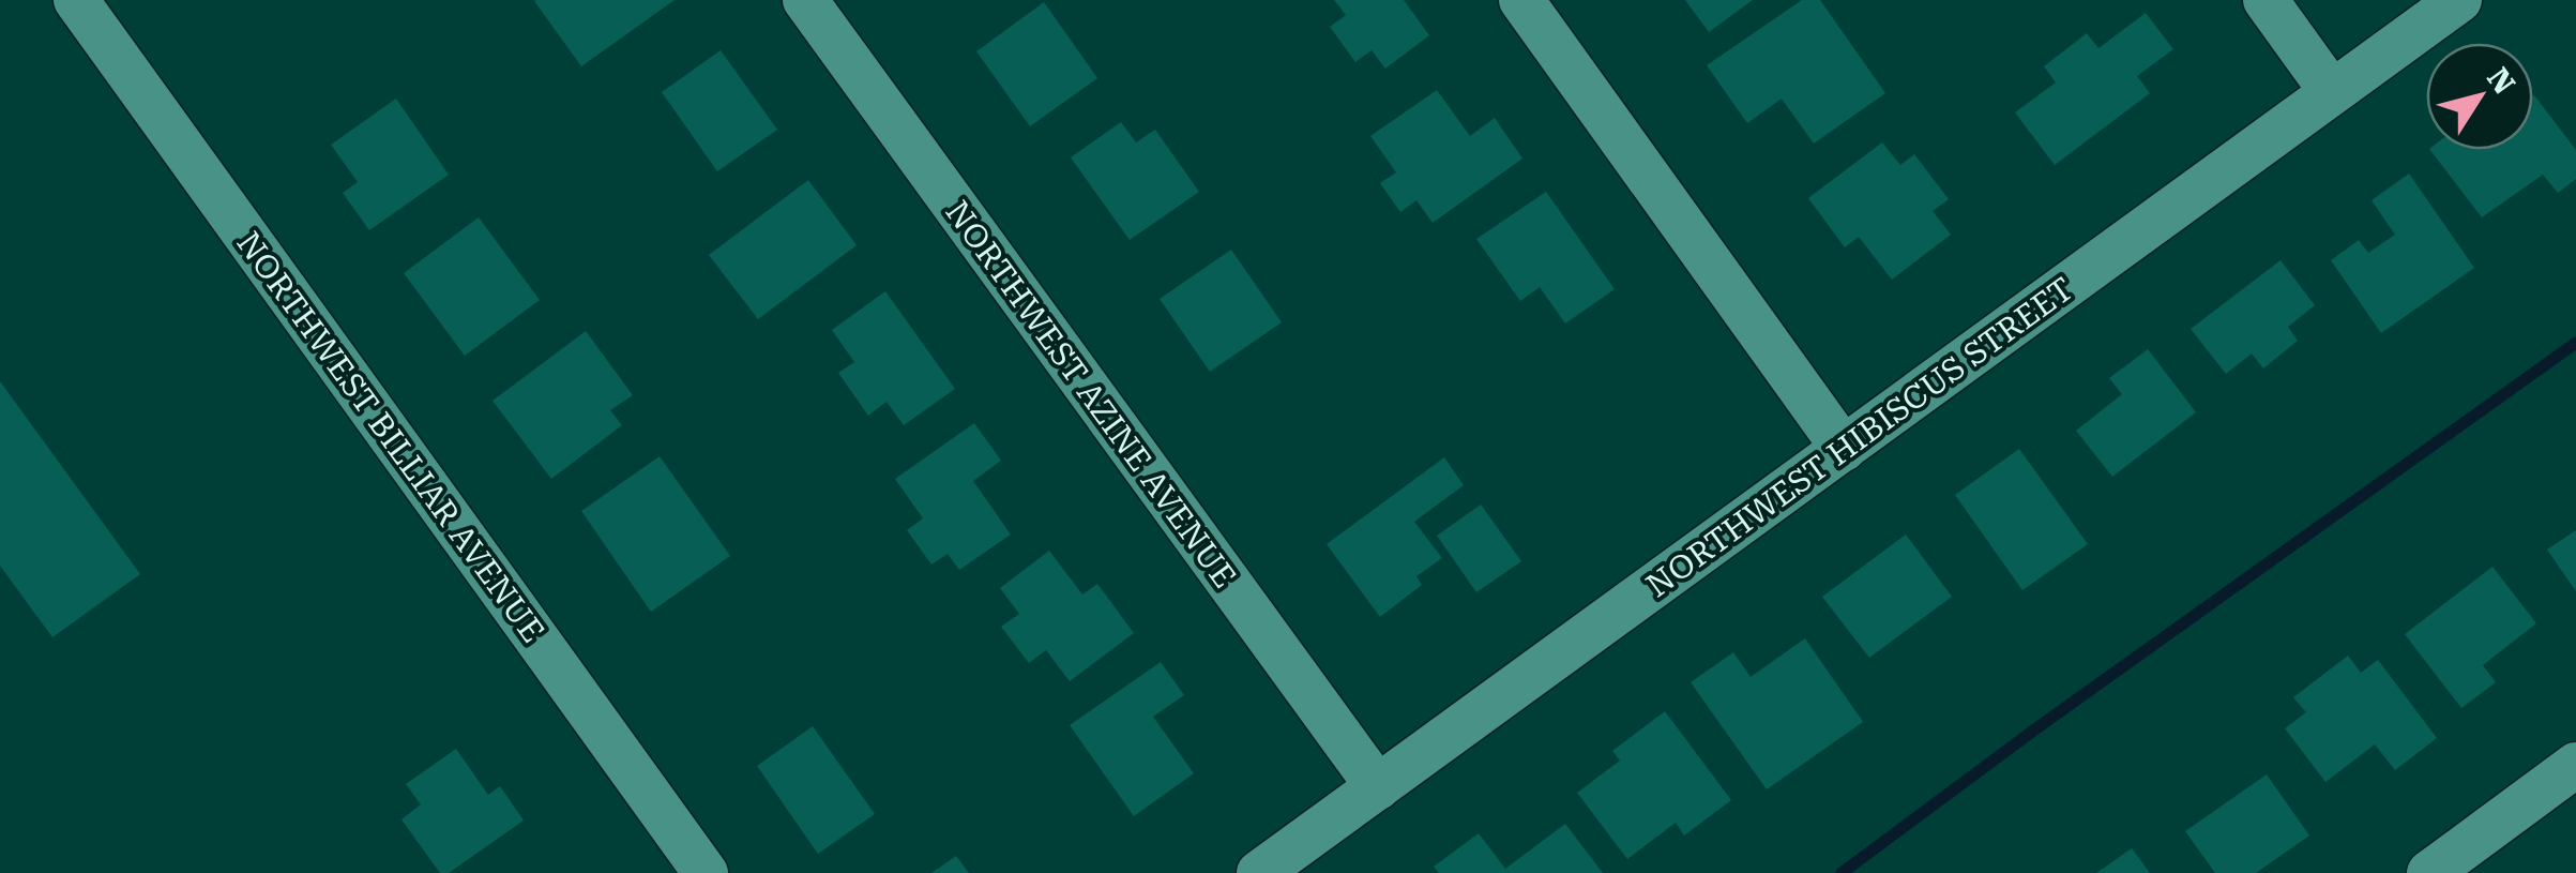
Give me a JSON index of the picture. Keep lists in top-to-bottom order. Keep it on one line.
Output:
{"streets":{"street":["NORTHWEST AZINE AVENUE","NORTHWEST BILLIAR AVENUE","NORTHWEST HIBISCUS STREET"]},"crossings":[["NORTHWEST AZINE AVENUE","NORTHWEST HIBISCUS STREET"]],"north":"top right"}
